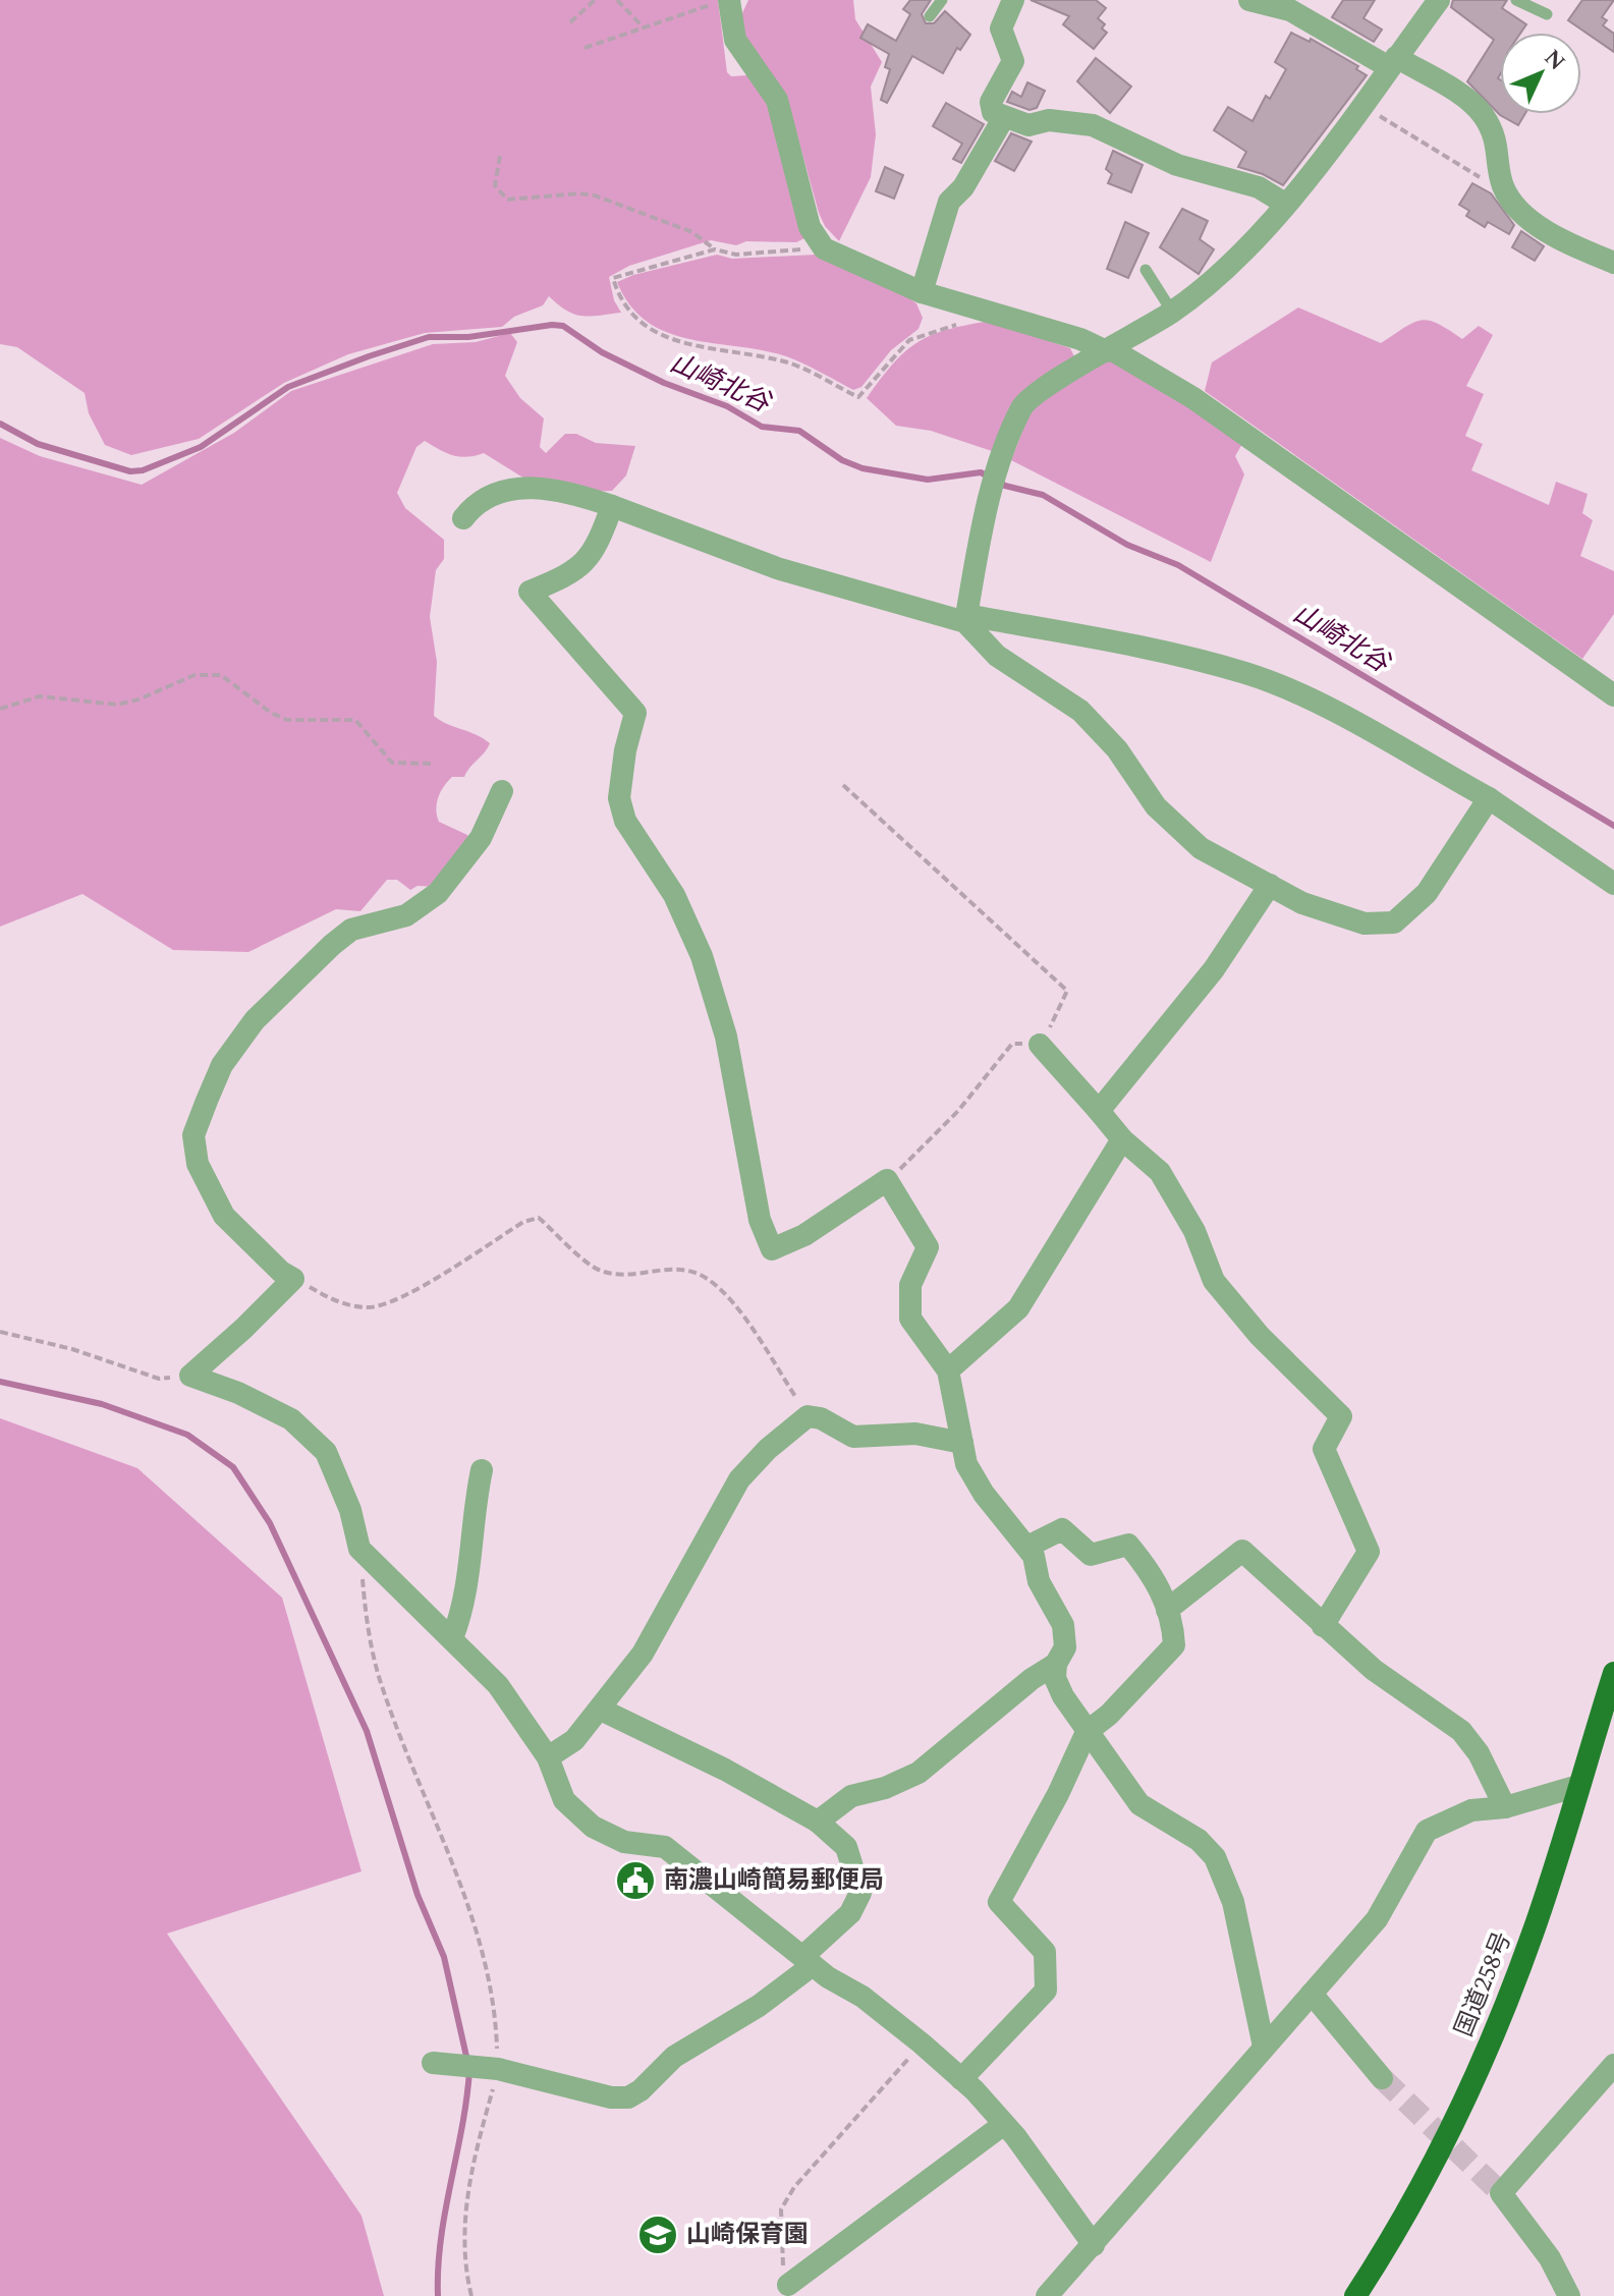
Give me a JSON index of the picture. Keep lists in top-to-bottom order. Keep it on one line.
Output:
{"streets":{"highway":["国道258号"]},"water":["山崎北谷"],"places":{"public building":["南濃山崎簡易郵便局"],"school or university":["山崎保育園"]},"north":"top right"}
